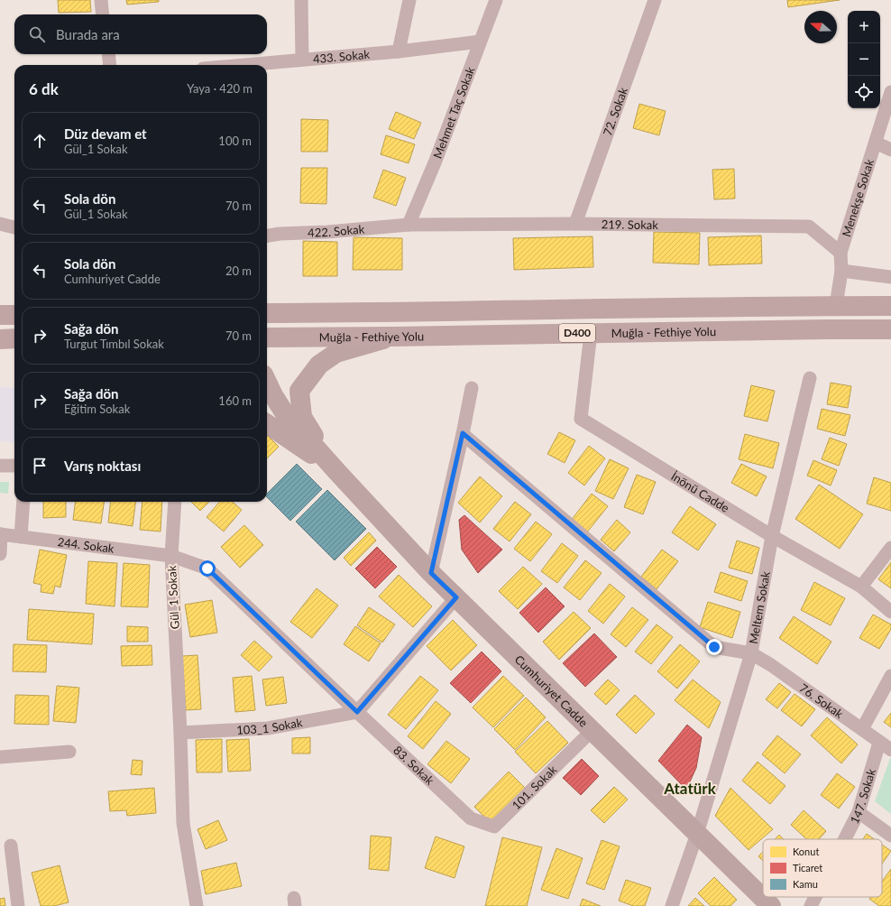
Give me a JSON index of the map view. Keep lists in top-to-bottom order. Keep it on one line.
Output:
{"streets":{"highway":["Muğla - Fethiye Yolu","D400"],"street":["433. Sokak","72. Sokak","Mehmet Taç Sokak","Menekşe Sokak","219. Sokak","422. Sokak","İnönü Cadde","244. Sokak","Gül_1 Sokak","Meltem Sokak","Cumhuriyet Cadde","76. Sokak","103_1 Sokak","83. Sokak","101. Sokak","147. Sokak"]},"crossings":[["433. Sokak","Mehmet Taç Sokak"],["72. Sokak","219. Sokak"],["Mehmet Taç Sokak","219. Sokak"],["Mehmet Taç Sokak","422. Sokak"],["Menekşe Sokak","219. Sokak"],["Menekşe Sokak","Muğla - Fethiye Yolu"],["219. Sokak","422. Sokak"],["Muğla - Fethiye Yolu","İnönü Cadde"],["İnönü Cadde","Meltem Sokak"],["244. Sokak","Gül_1 Sokak"],["Gül_1 Sokak","103_1 Sokak"],["Gül_1 Sokak","83. Sokak"],["Meltem Sokak","Cumhuriyet Cadde"],["Meltem Sokak","76. Sokak"],["Cumhuriyet Cadde","101. Sokak"],["76. Sokak","147. Sokak"],["103_1 Sokak","83. Sokak"],["83. Sokak","101. Sokak"]],"districts":["Atatürk"],"legend":["Konut","Ticaret","Kamu"],"north":"left","page":{"map_buttons":["+","−"],"search":"Burada ara","heading":["6 dk","Yaya · 420 m"],"list":[["Düz devam et","Gül_1 Sokak","100 m"],["Sola dön","Gül_1 Sokak","70 m"],["Sola dön","Cumhuriyet Cadde","20 m"],["Sağa dön","Turgut Tımbıl Sokak","70 m"],["Sağa dön","Eğitim Sokak","160 m"],"Varış noktası"]}}
